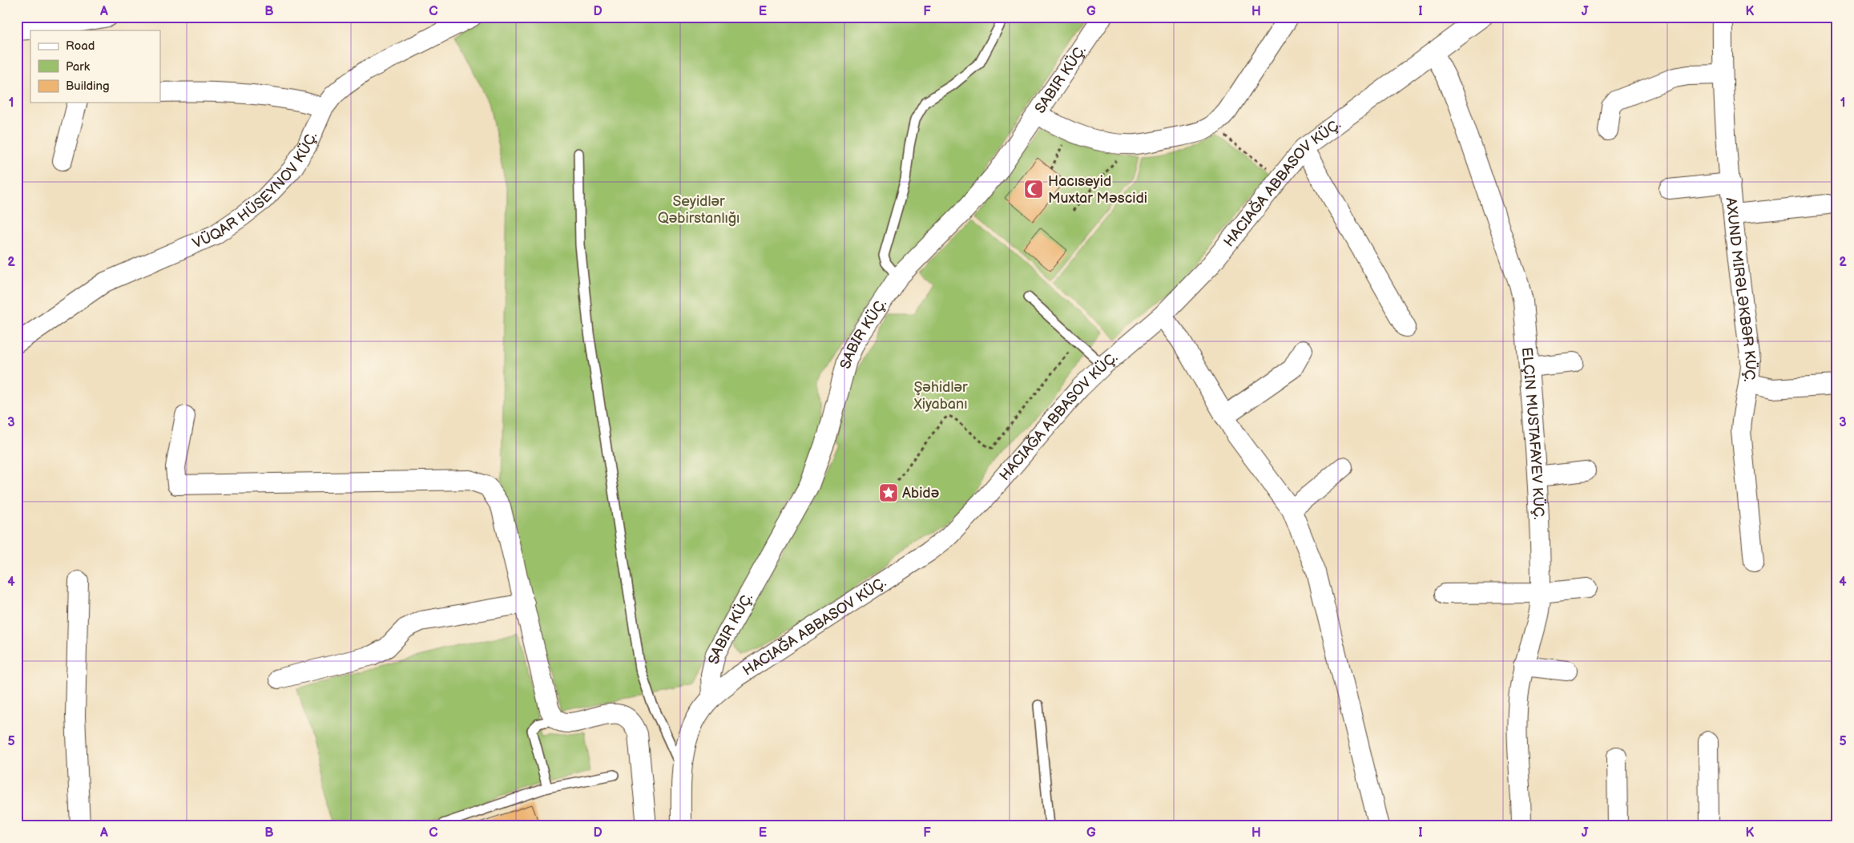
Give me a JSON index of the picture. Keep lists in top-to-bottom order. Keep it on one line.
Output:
{"streets":{"street":["SABIR KÜÇ.","VÜQAR HÜSEYNOV KÜÇ.","AXUND MIRƏLƏKBƏR KÜÇ.","ELÇIN MUSTAFAYEV KÜÇ."]},"parks":["Seyidlər Qəbirstanlığı","Şəhidlər Xiyabanı"],"places":{"mosque":["Hacıseyid Muxtar Məscidi"],"place":["Abidə"]},"legend":["Road","Park","Building"],"grid":{"columns":["A","B","C","D","E","F","G","H","I","J","K"],"rows":["1","2","3","4","5"]}}
